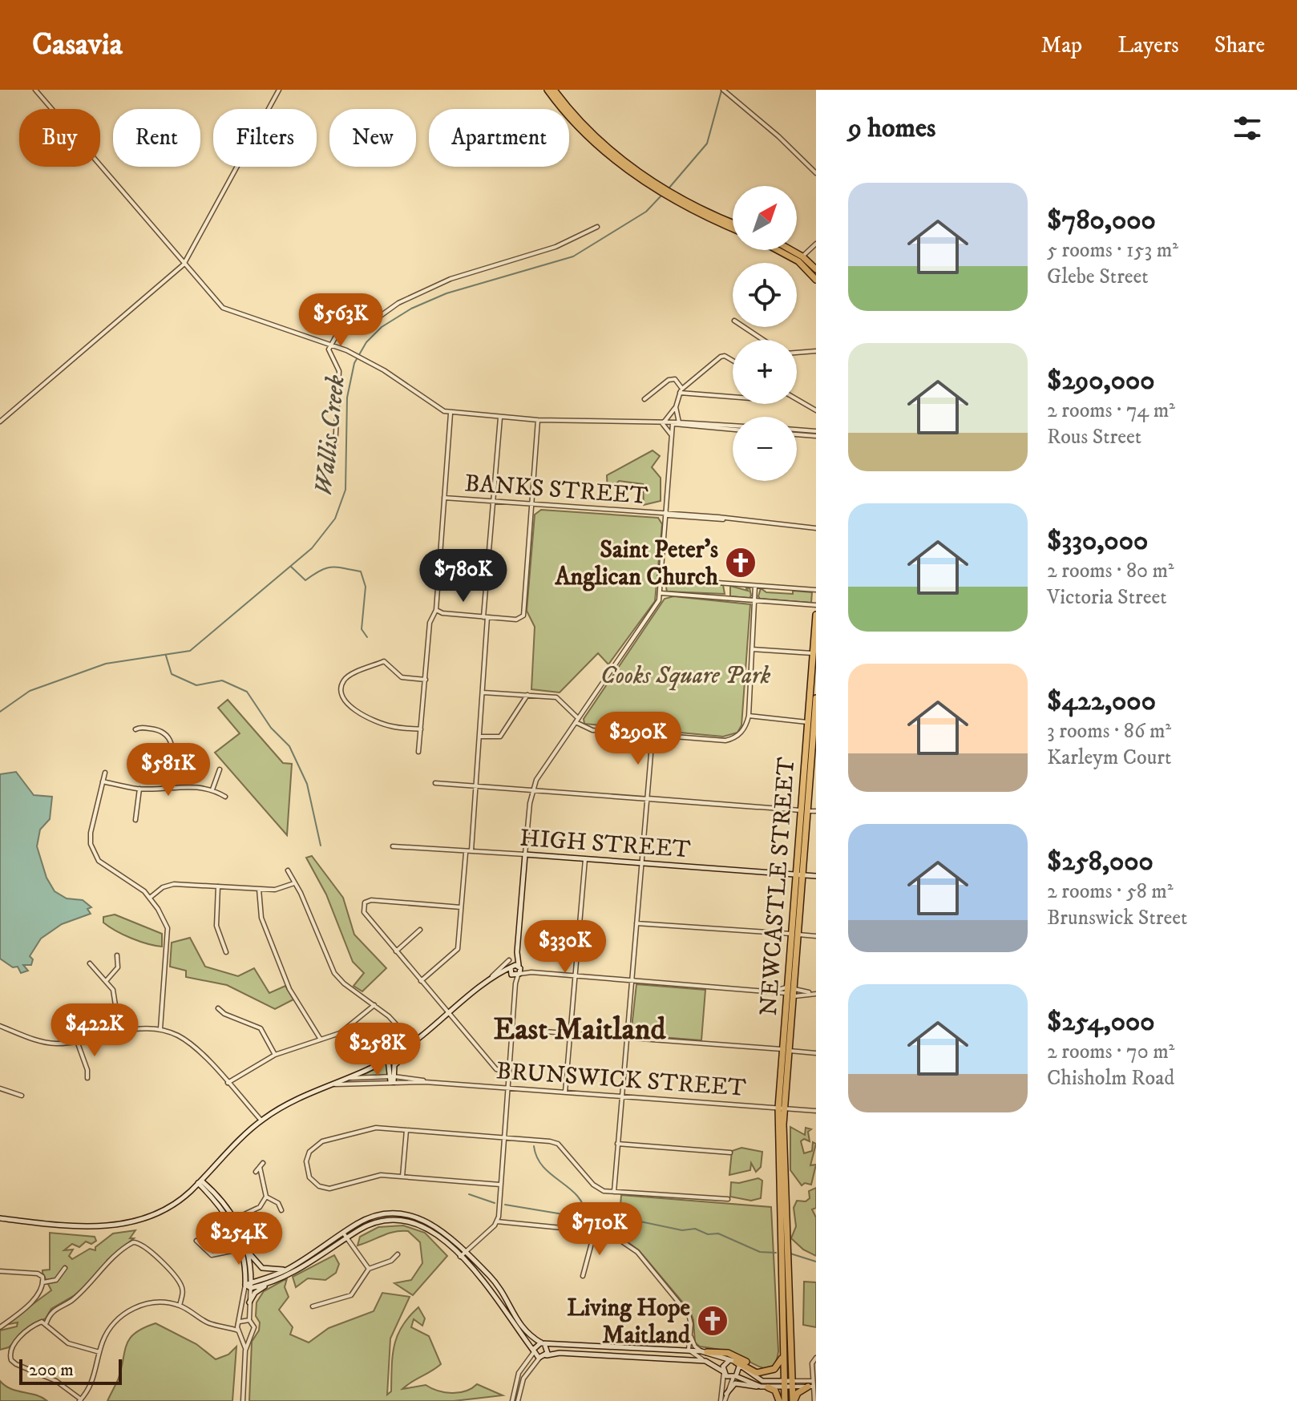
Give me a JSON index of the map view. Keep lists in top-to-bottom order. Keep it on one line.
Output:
{"streets":{"highway":["NEWCASTLE STREET"],"main road":["HIGH STREET","BRUNSWICK STREET"],"street":["BANKS STREET"]},"crossings":[["HIGH STREET","NEWCASTLE STREET"],["NEWCASTLE STREET","BRUNSWICK STREET"]],"districts":["East Maitland"],"water":["Wallis Creek"],"parks":["Cooks Square Park"],"places":{"church":["Saint Peter's Anglican Church","Living Hope Maitland"]},"scale_bar":"200 m","north":"top right","page":{"header":"Casavia","nav":["Map","Layers","Share"],"heading":"9 homes","chip":["Buy","Rent","Filters","New","Apartment"],"list":[{"name":"$780,000","note":"5 rooms · 153 m² · Glebe Street"},{"name":"$290,000","note":"2 rooms · 74 m² · Rous Street"},{"name":"$330,000","note":"2 rooms · 80 m² · Victoria Street"},{"name":"$422,000","note":"3 rooms · 86 m² · Karleym Court"},{"name":"$258,000","note":"2 rooms · 58 m² · Brunswick Street"},{"name":"$254,000","note":"2 rooms · 70 m² · Chisholm Road"}],"map_buttons":["+","−"],"price":["$563K","$780K","$290K","$581K","$330K","$422K","$258K","$710K","$254K"],"scale":"200 m"}}
